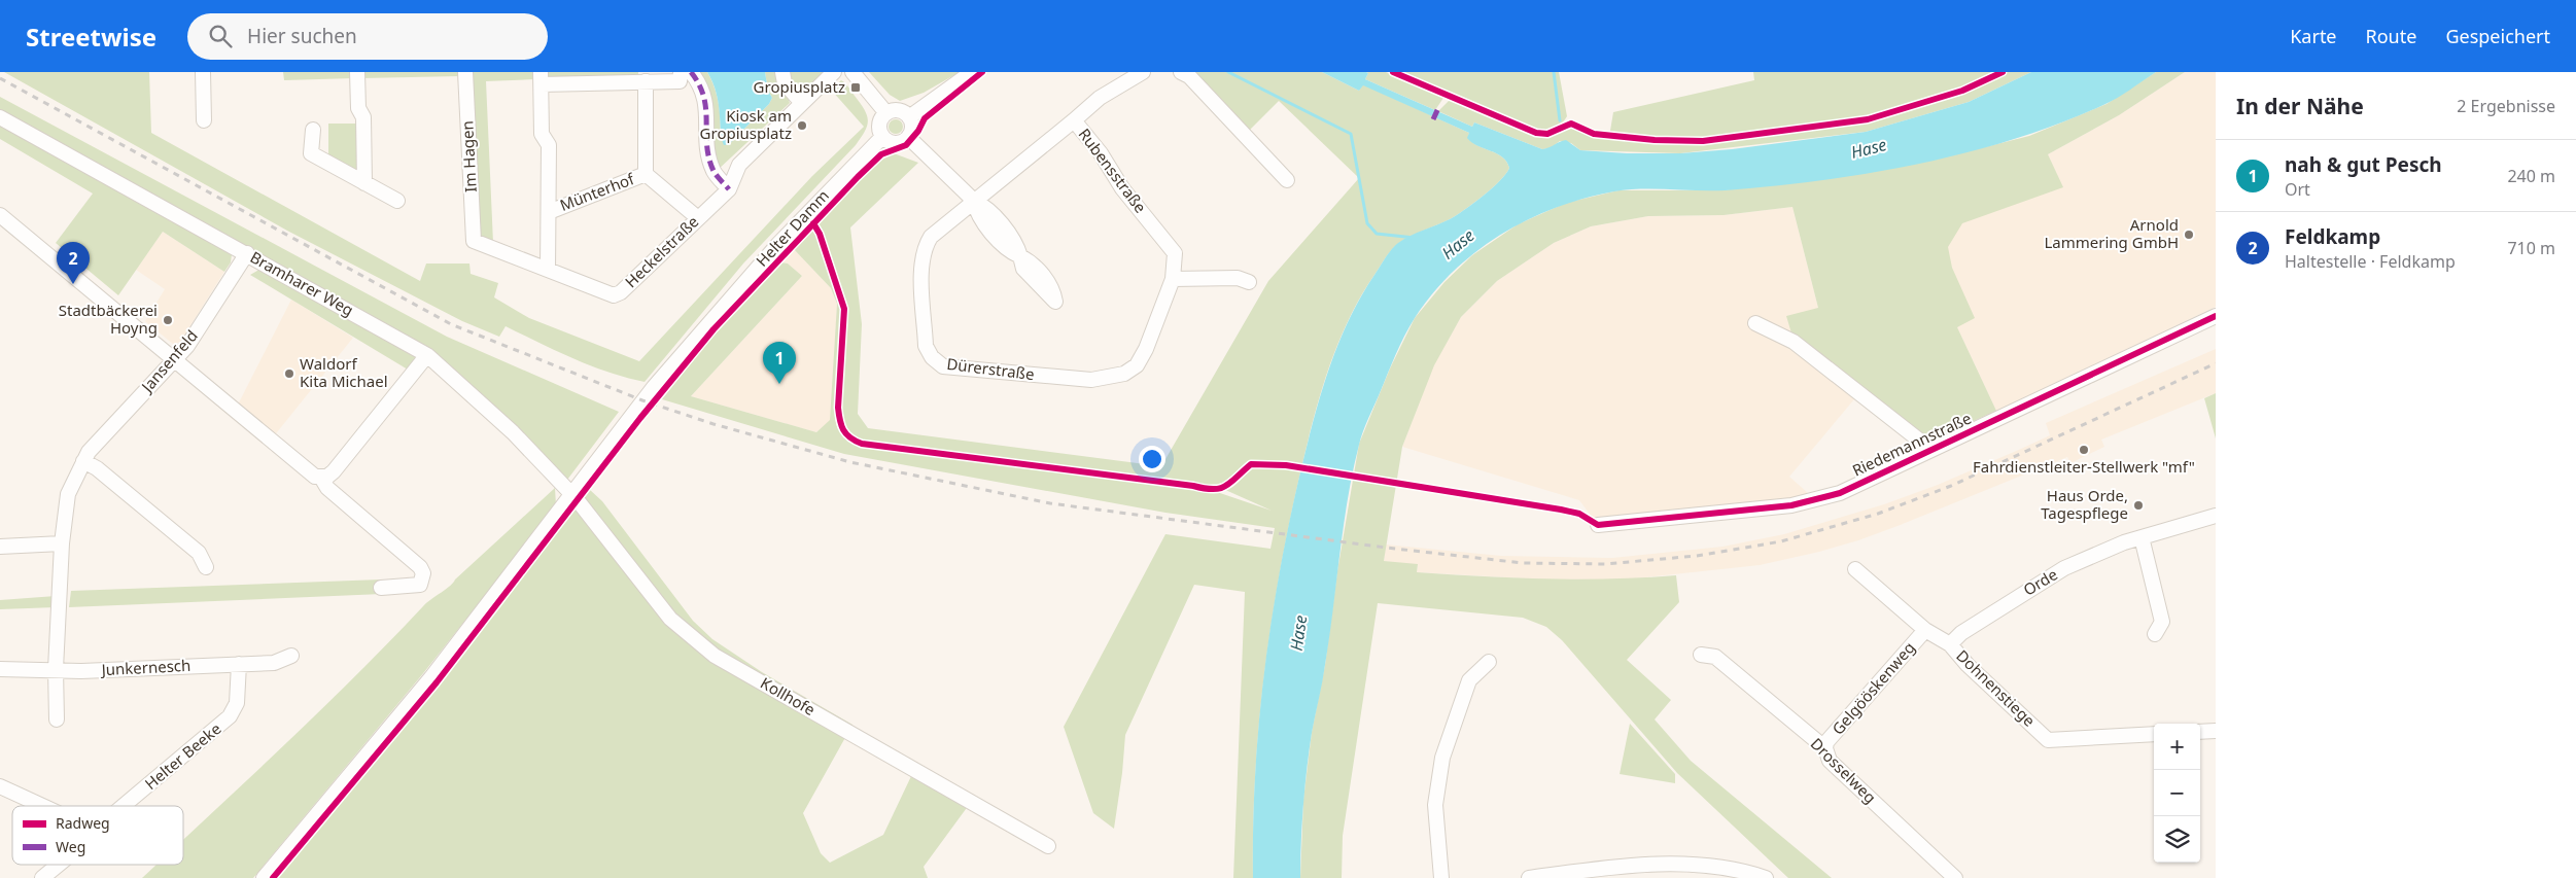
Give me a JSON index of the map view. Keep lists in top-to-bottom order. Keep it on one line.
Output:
{"streets":{"street":["Im Hagen","Rubensstraße","Münterhof","Helter Damm","Heckelstraße","Bramharer Weg","Jansenfeld","Dürerstraße","Riedemannstraße","Orde","Junkernesch","Gelgööskenweg","Dohnenstiege","Kollhofe","Helter Beeke","Drosselweg"]},"crossings":[["Im Hagen","Heckelstraße"],["Rubensstraße","Dürerstraße"],["Münterhof","Heckelstraße"],["Helter Damm","Bramharer Weg"],["Helter Damm","Kollhofe"],["Bramharer Weg","Jansenfeld"],["Bramharer Weg","Kollhofe"],["Jansenfeld","Junkernesch"],["Orde","Dohnenstiege"],["Junkernesch","Helter Beeke"],["Gelgööskenweg","Dohnenstiege"],["Gelgööskenweg","Drosselweg"]],"water":["Hase"],"places":{"transit":["Gropiusplatz"],"other":["Kiosk am Gropiusplatz","Arnold Lammering GmbH","Stadtbäckerei Hoyng","Waldorf Kita Michael","Fahrdienstleiter-Stellwerk \"mf\"","Haus Orde, Tagespflege"]},"legend":["Radweg","Weg"],"page":{"header":"Streetwise","search":"Hier suchen","nav":["Karte","Route","Gespeichert"],"heading":["In der Nähe","2 Ergebnisse"],"list":[{"mark":"1","name":"nah & gut Pesch","note":"Ort","value":"240 m"},{"mark":"2","name":"Feldkamp","note":"Haltestelle · Feldkamp","value":"710 m"}],"pins":["2","1"],"map_buttons":["+","−"]}}
